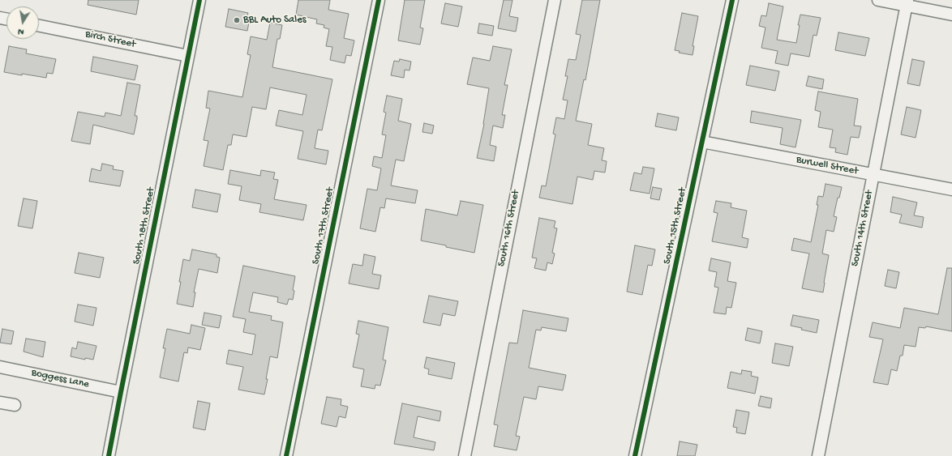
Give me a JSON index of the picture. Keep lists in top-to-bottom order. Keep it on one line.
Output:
{"streets":{"street":["Birch Street","Burwell Street","South 18th Street","South 17th Street","South 15th Street","South 16th Street","South 14th Street","Boggess Lane"]},"crossings":[["Birch Street","South 18th Street"],["Burwell Street","South 15th Street"],["Burwell Street","South 14th Street"],["South 18th Street","Boggess Lane"]],"places":["BBL Auto Sales"],"north":"bottom"}
